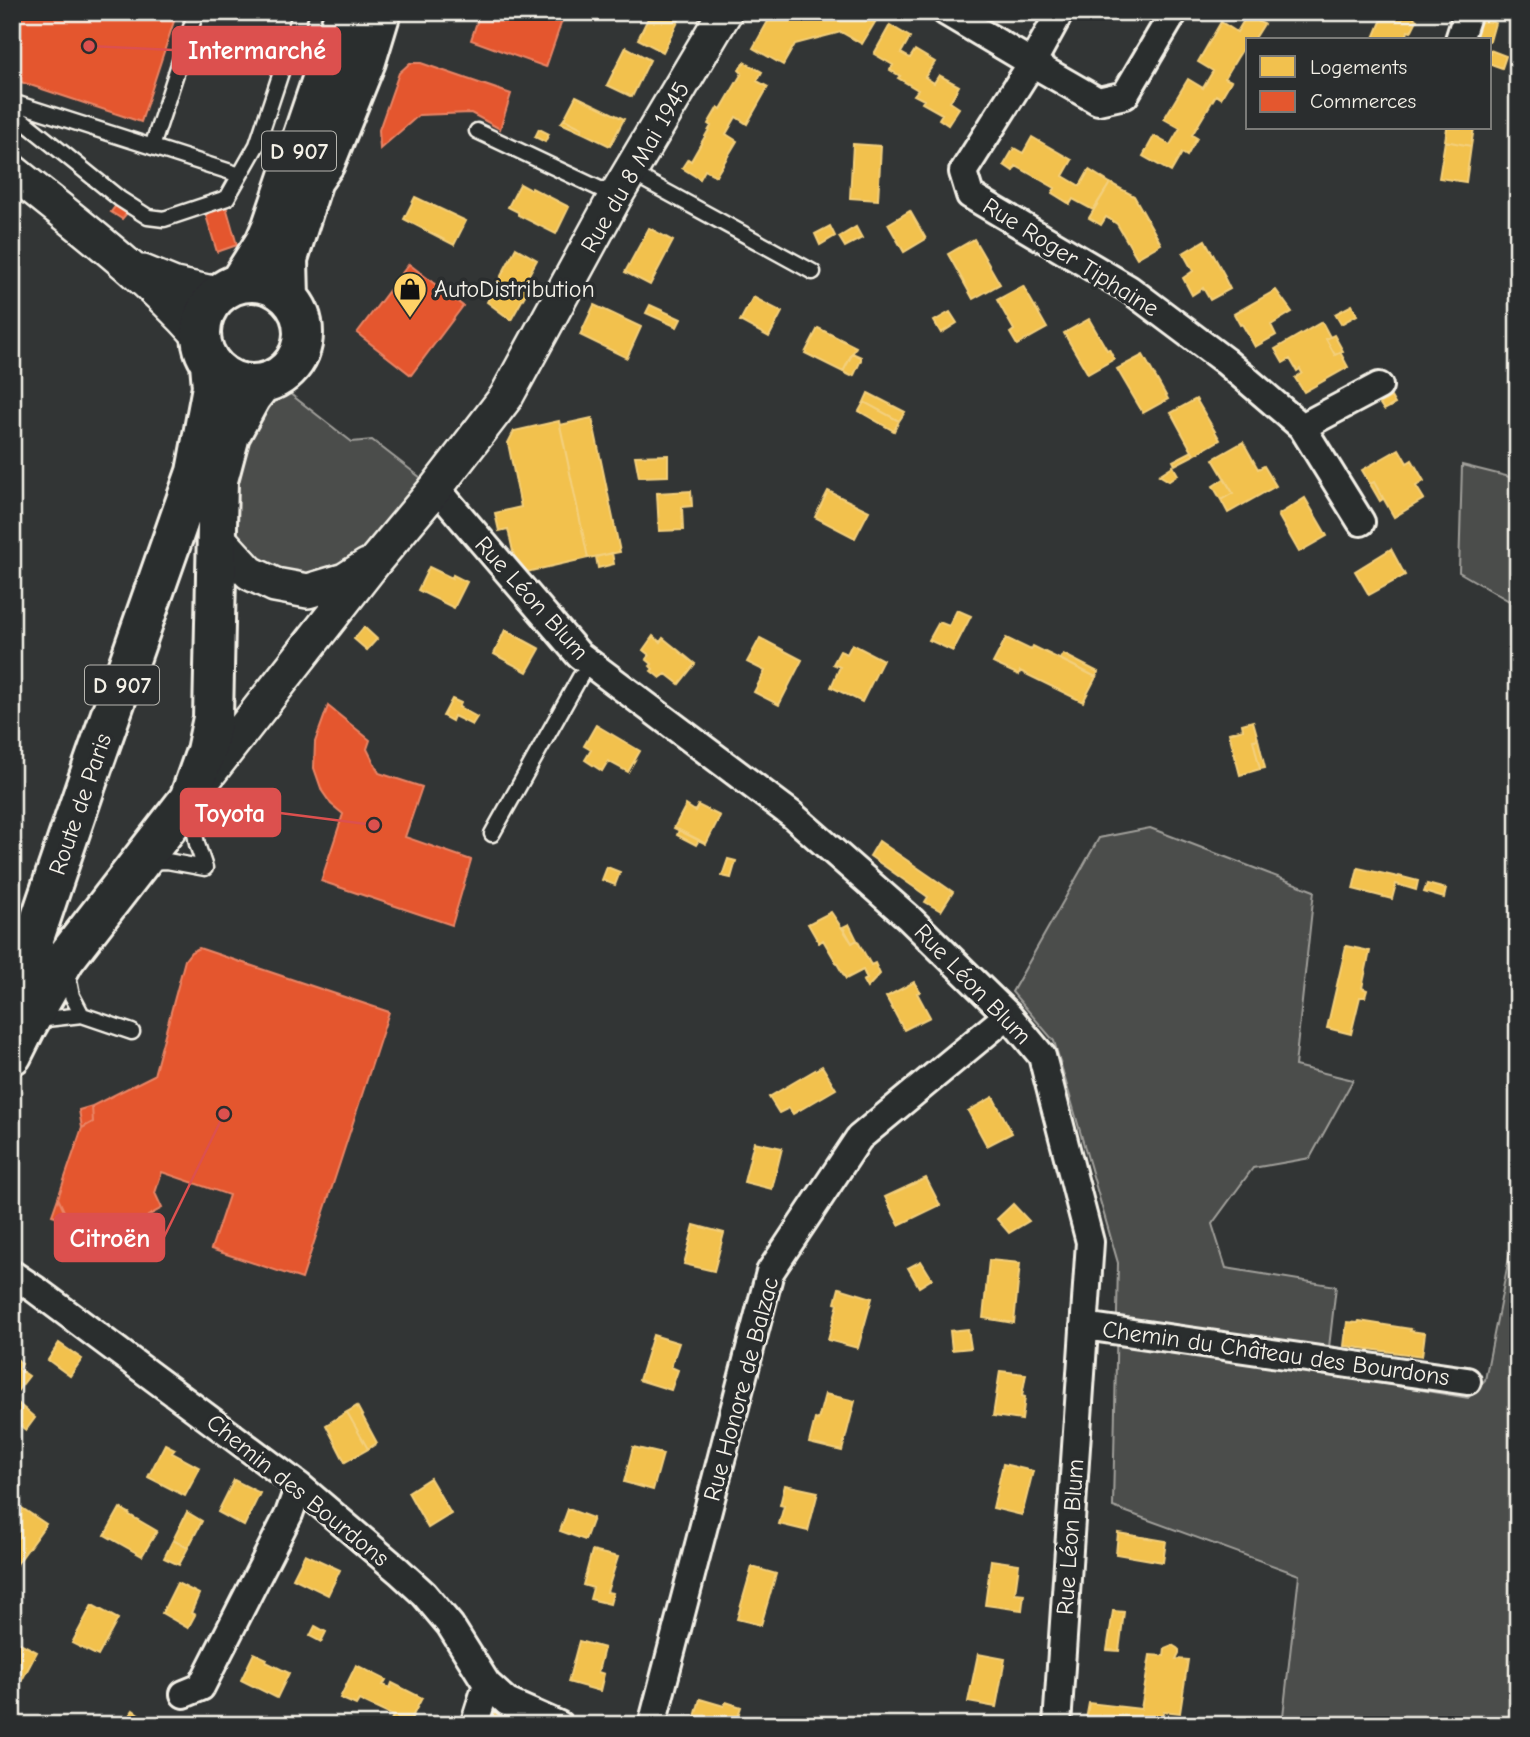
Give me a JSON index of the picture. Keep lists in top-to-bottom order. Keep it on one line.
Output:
{"streets":{"main road":["D 907","Route de Paris"],"street":["Rue du 8 Mai 1945","Rue Roger Tiphaine","Rue Léon Blum","Chemin du Château des Bourdons","Rue Honore de Balzac","Chemin des Bourdons"]},"crossings":[["D 907","Route de Paris"],["Rue du 8 Mai 1945","Rue Léon Blum"],["Rue Léon Blum","Chemin du Château des Bourdons"],["Rue Léon Blum","Rue Honore de Balzac"]],"places":{"other":["Intermarché","Toyota","Citroën"],"shop":["AutoDistribution"]},"legend":["Logements","Commerces"]}
